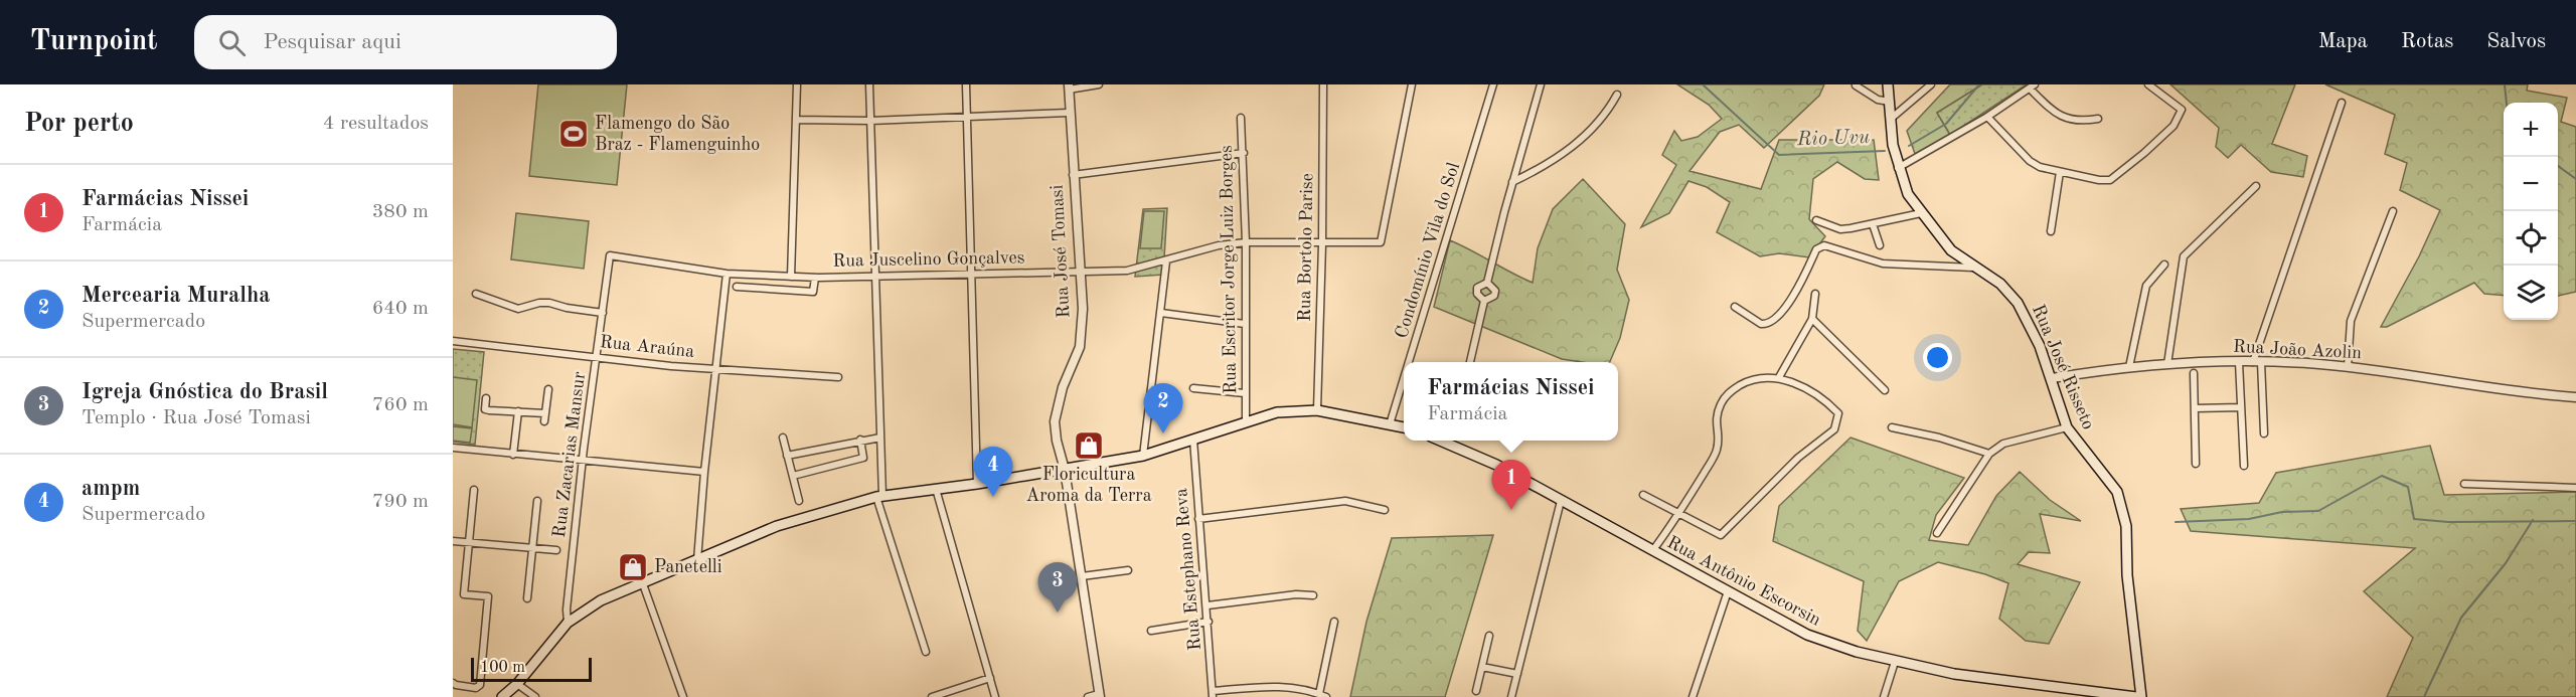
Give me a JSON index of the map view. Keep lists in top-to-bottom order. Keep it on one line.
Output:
{"streets":{"main road":["Rua José Risseto","Rua Antônio Escorsin"],"street":["Rua Bortolo Parise","Condomínio Vila do Sol","Rua José Tomasi","Rua Juscelino Gonçalves","Rua Escritor Jorge Luiz Borges","Rua Araúna","Rua João Azolin","Rua Zacarias Mansur","Rua Estephano Reva"]},"crossings":[["Rua Bortolo Parise","Rua Juscelino Gonçalves"],["Rua José Tomasi","Rua Juscelino Gonçalves"],["Rua Juscelino Gonçalves","Rua Escritor Jorge Luiz Borges"],["Rua Juscelino Gonçalves","Rua Zacarias Mansur"],["Rua Araúna","Rua Zacarias Mansur"],["Rua João Azolin","Rua José Risseto"],["Rua José Risseto","Rua Antônio Escorsin"]],"water":["Rio Uvu"],"places":{"sports":["Flamengo do São Braz - Flamenguinho"],"shop":["Floricultura Aroma da Terra","Panetelli"]},"scale_bar":"100 m","page":{"header":"Turnpoint","search":"Pesquisar aqui","nav":["Mapa","Rotas","Salvos"],"heading":["Por perto","4 resultados"],"map_buttons":["+","−"],"list":[{"mark":"1","name":"Farmácias Nissei","note":"Farmácia","value":"380 m"},{"mark":"2","name":"Mercearia Muralha","note":"Supermercado","value":"640 m"},{"mark":"3","name":"Igreja Gnóstica do Brasil","note":"Templo · Rua José Tomasi","value":"760 m"},{"mark":"4","name":"ampm","note":"Supermercado","value":"790 m"}],"popup":["Farmácias Nissei","Farmácia"],"pins":["2","4","1","3"],"scale":"100 m"}}
